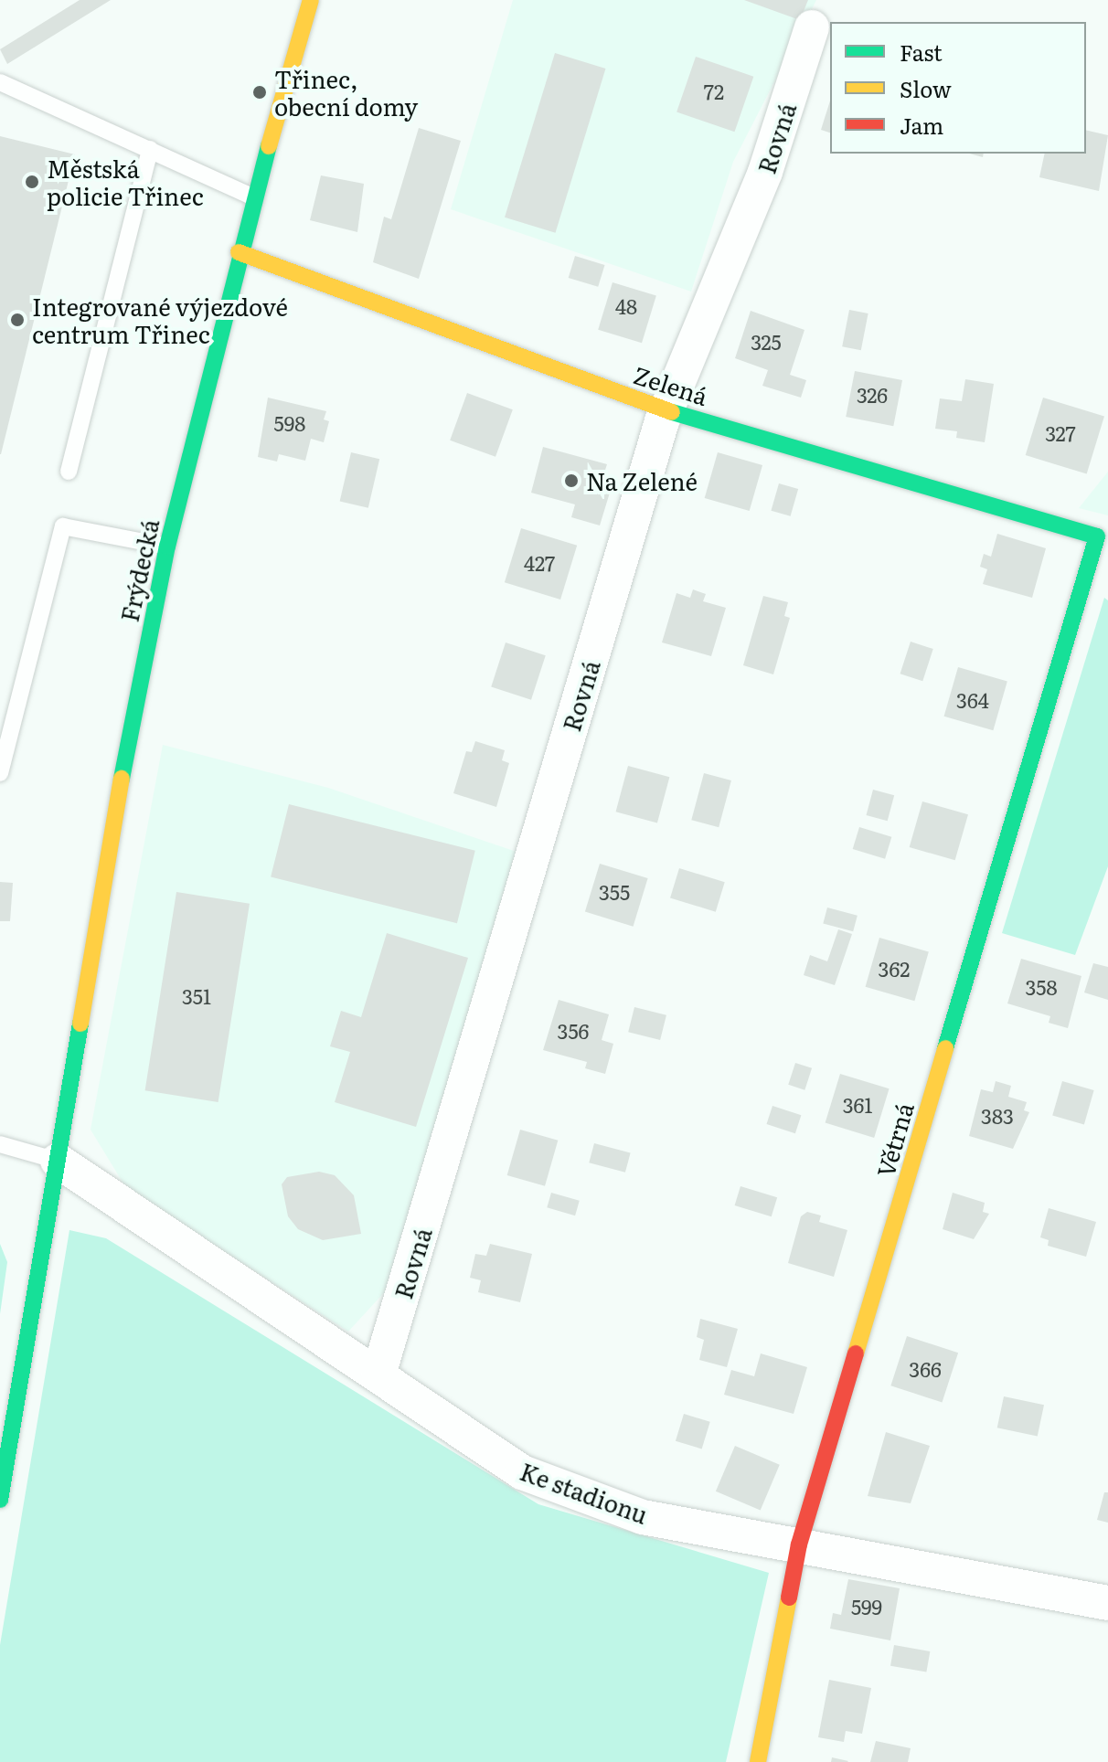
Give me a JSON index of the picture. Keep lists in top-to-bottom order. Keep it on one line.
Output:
{"streets":{"street":["Rovná","Zelená","Frýdecká","Větrná","Ke stadionu"]},"crossings":[["Rovná","Zelená"],["Rovná","Ke stadionu"],["Zelená","Frýdecká"],["Zelená","Větrná"],["Frýdecká","Ke stadionu"],["Větrná","Ke stadionu"]],"places":["Třinec, obecní domy","Městská policie Třinec","Integrované výjezdové centrum Třinec","Na Zelené"],"house_numbers":["72","48","325","326","598","327","427","364","355","362","358","351","356","361","383","366","599"],"legend":["Fast","Slow","Jam"]}
